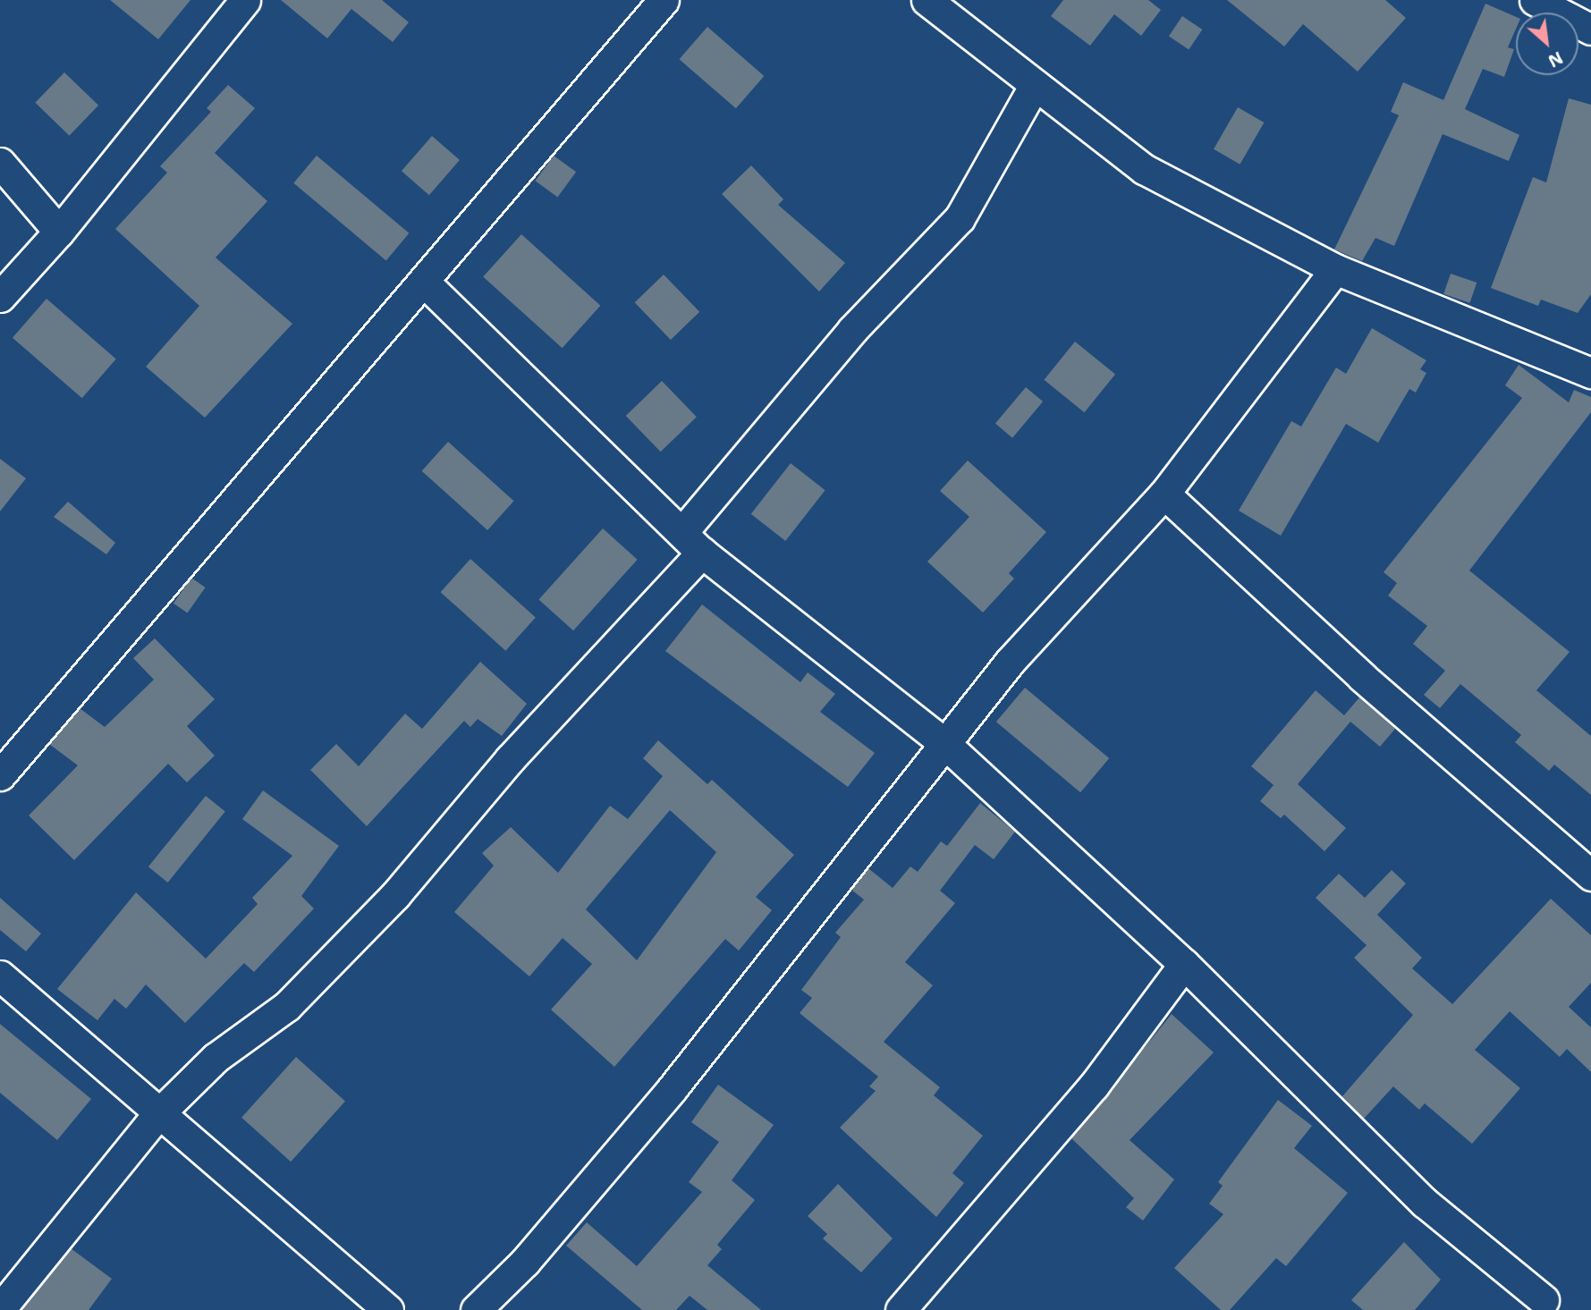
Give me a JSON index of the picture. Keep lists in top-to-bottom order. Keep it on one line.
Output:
{"north":"bottom right"}
